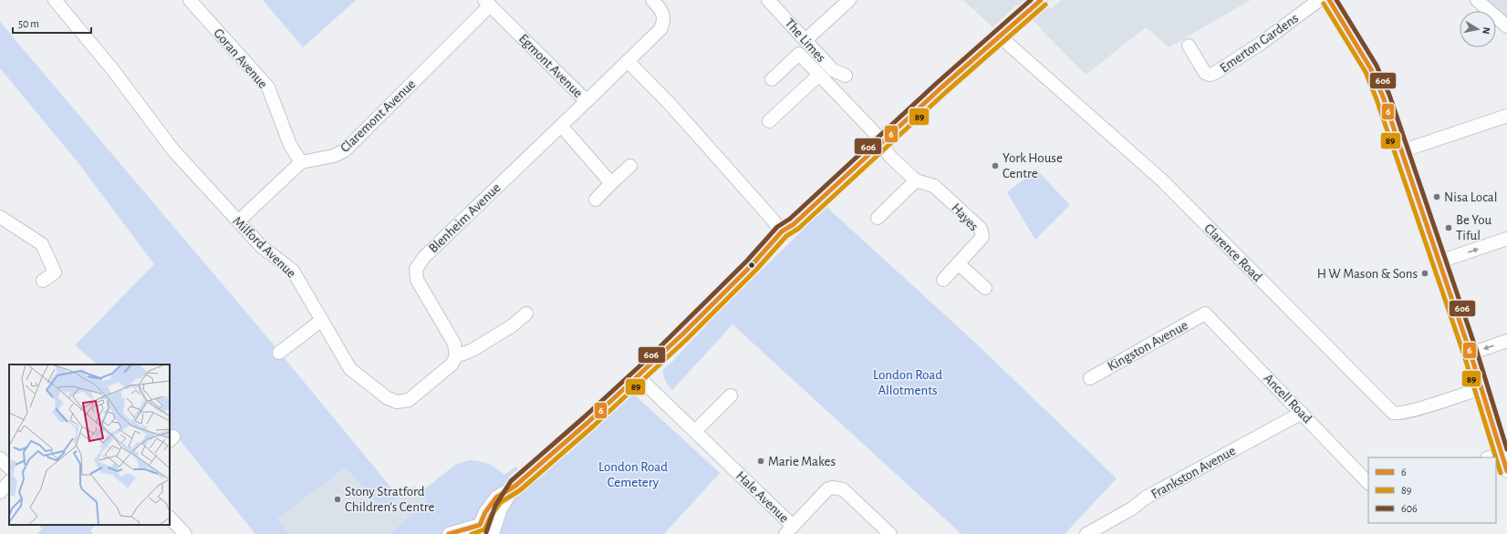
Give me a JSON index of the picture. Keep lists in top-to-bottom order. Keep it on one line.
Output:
{"streets":{"street":["The Limes","Emerton Gardens","Goran Avenue","Egmont Avenue","Claremont Avenue","Hayes","Blenheim Avenue","Milford Avenue","Clarence Road","Kingston Avenue","Ancell Road","Frankston Avenue","Hale Avenue"]},"crossings":[["Goran Avenue","Claremont Avenue"],["Egmont Avenue","Claremont Avenue"],["Egmont Avenue","Blenheim Avenue"],["Claremont Avenue","Milford Avenue"],["Blenheim Avenue","Milford Avenue"],["Kingston Avenue","Ancell Road"],["Ancell Road","Frankston Avenue"]],"parks":["London Road Allotments","London Road Cemetery"],"places":["York House Centre","Nisa Local","Be You Tiful","H W Mason & Sons","Marie Makes","Stony Stratford Children’s Centre"],"lines":["transit line 6","transit line 606","transit line 89"],"legend":["6","89","606"],"scale_bar":"50 m","north":"right"}
